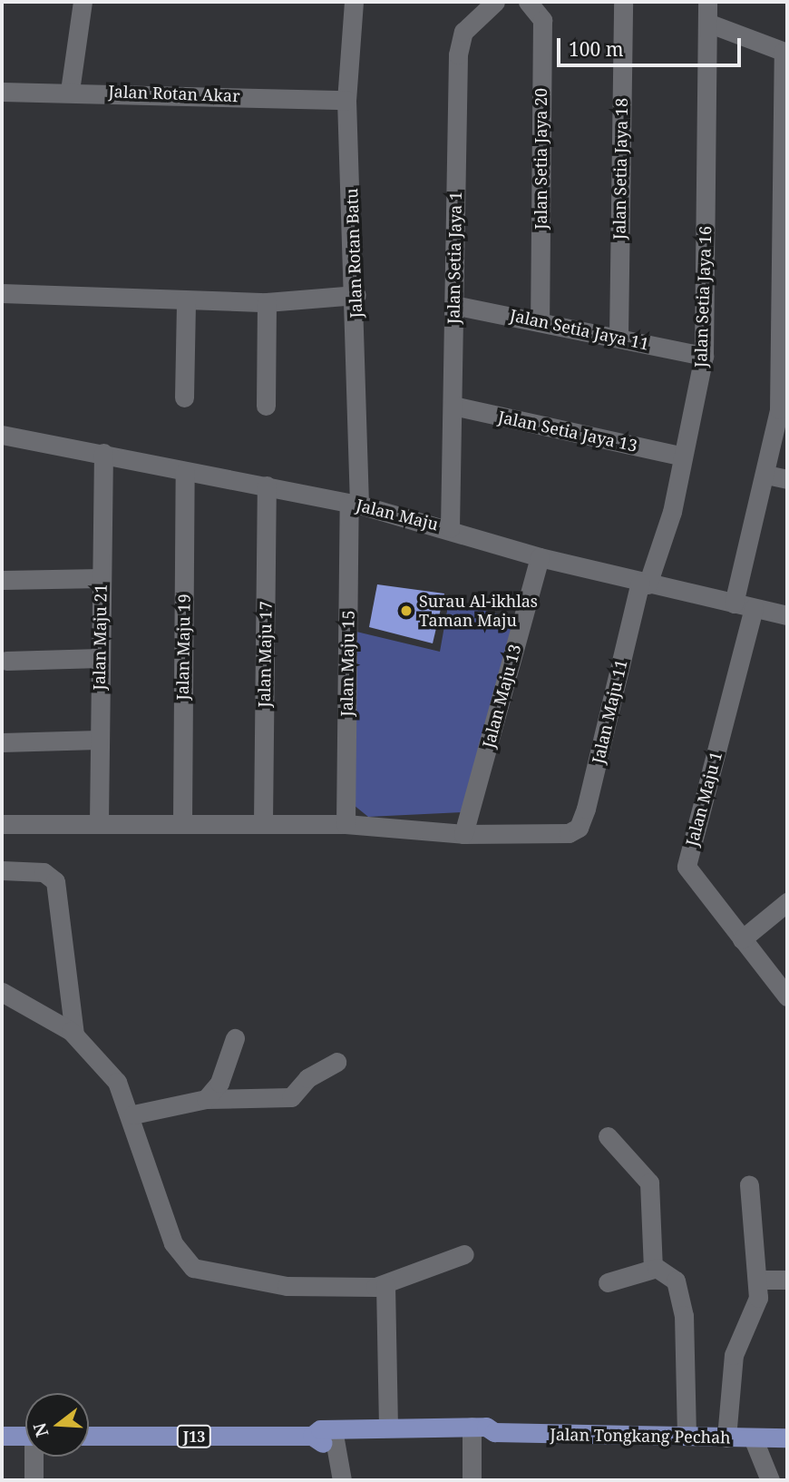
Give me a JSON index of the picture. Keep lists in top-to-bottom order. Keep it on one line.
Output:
{"streets":{"main road":["Jalan Tongkang Pechah","J13"],"street":["Jalan Rotan Akar","Jalan Setia Jaya 20","Jalan Setia Jaya 18","Jalan Rotan Batu","Jalan Setia Jaya 1","Jalan Setia Jaya 16","Jalan Setia Jaya 11","Jalan Setia Jaya 13","Jalan Maju","Jalan Maju 21","Jalan Maju 19","Jalan Maju 17","Jalan Maju 15","Jalan Maju 13","Jalan Maju 11","Jalan Maju 1"]},"crossings":[["Jalan Rotan Akar","Jalan Rotan Batu"],["Jalan Setia Jaya 20","Jalan Setia Jaya 11"],["Jalan Setia Jaya 18","Jalan Setia Jaya 11"],["Jalan Rotan Batu","Jalan Maju"],["Jalan Rotan Batu","Jalan Maju 15"],["Jalan Setia Jaya 1","Jalan Setia Jaya 11"],["Jalan Setia Jaya 1","Jalan Setia Jaya 13"],["Jalan Setia Jaya 1","Jalan Maju"],["Jalan Setia Jaya 16","Jalan Setia Jaya 11"],["Jalan Setia Jaya 16","Jalan Setia Jaya 13"],["Jalan Setia Jaya 16","Jalan Maju"],["Jalan Setia Jaya 16","Jalan Maju 11"],["Jalan Maju","Jalan Maju 21"],["Jalan Maju","Jalan Maju 19"],["Jalan Maju","Jalan Maju 17"],["Jalan Maju","Jalan Maju 15"],["Jalan Maju","Jalan Maju 13"],["Jalan Maju","Jalan Maju 11"],["Jalan Maju","Jalan Maju 1"],["Jalan Maju 13","Jalan Maju 11"]],"places":["Surau Al-ikhlas Taman Maju"],"scale_bar":"100 m","north":"left"}
